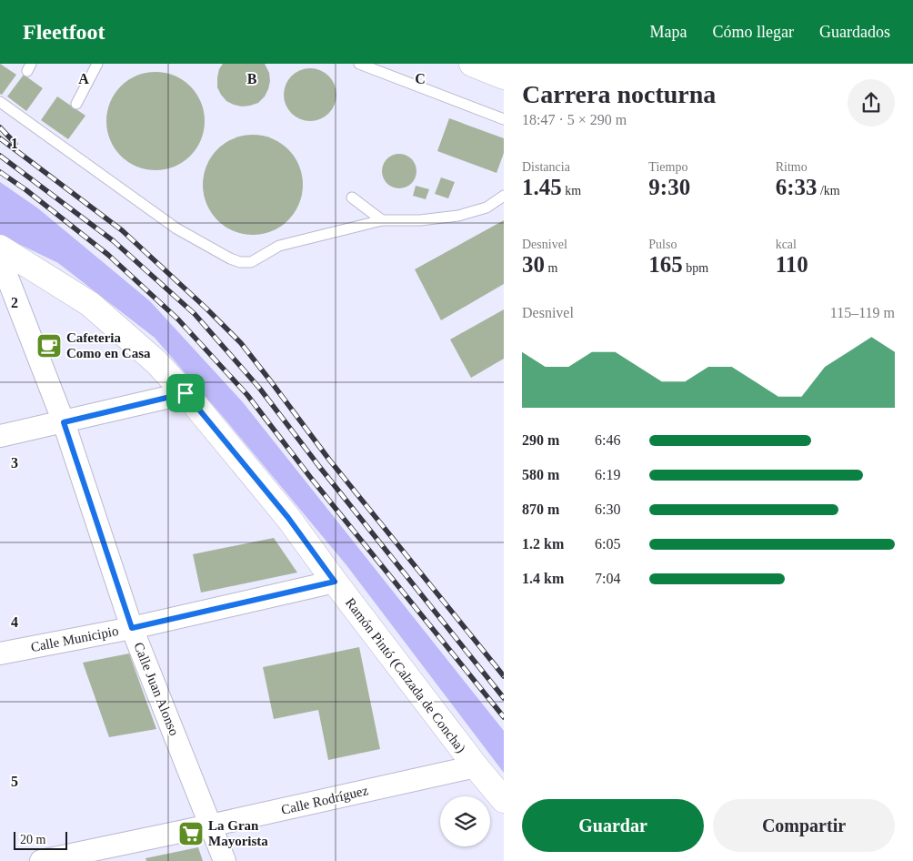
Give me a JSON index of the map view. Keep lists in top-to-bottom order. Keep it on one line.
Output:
{"streets":{"main road":["Ramón Pintó (Calzada de Concha)"],"street":["Calle Municipio","Calle Juan Alonso","Calle Rodríguez"]},"crossings":[["Calle Municipio","Ramón Pintó (Calzada de Concha)"],["Calle Municipio","Calle Juan Alonso"],["Ramón Pintó (Calzada de Concha)","Calle Rodríguez"],["Calle Juan Alonso","Calle Rodríguez"]],"places":{"cafe":["Cafeteria Como en Casa"],"supermarket":["La Gran Mayorista"]},"scale_bar":"20 m","page":{"header":"Fleetfoot","nav":["Mapa","Cómo llegar","Guardados"],"heading":["Carrera nocturna","18:47 · 5 × 290 m"],"stats":[["Distancia","1.45 km"],["Tiempo","9:30"],["Ritmo","6:33 /km"],["Desnivel","30 m"],["Pulso","165 bpm"],["kcal","110"]],"chart":["Desnivel","115–119 m"],"list":[{"name":"290 m","note":"6:46"},{"name":"580 m","note":"6:19"},{"name":"870 m","note":"6:30"},{"name":"1.2 km","note":"6:05"},{"name":"1.4 km","note":"7:04"}],"buttons":["Guardar","Compartir"],"scale":"20 m"},"grid":{"columns":["A","B","C"],"rows":["1","2","3","4","5"]}}
